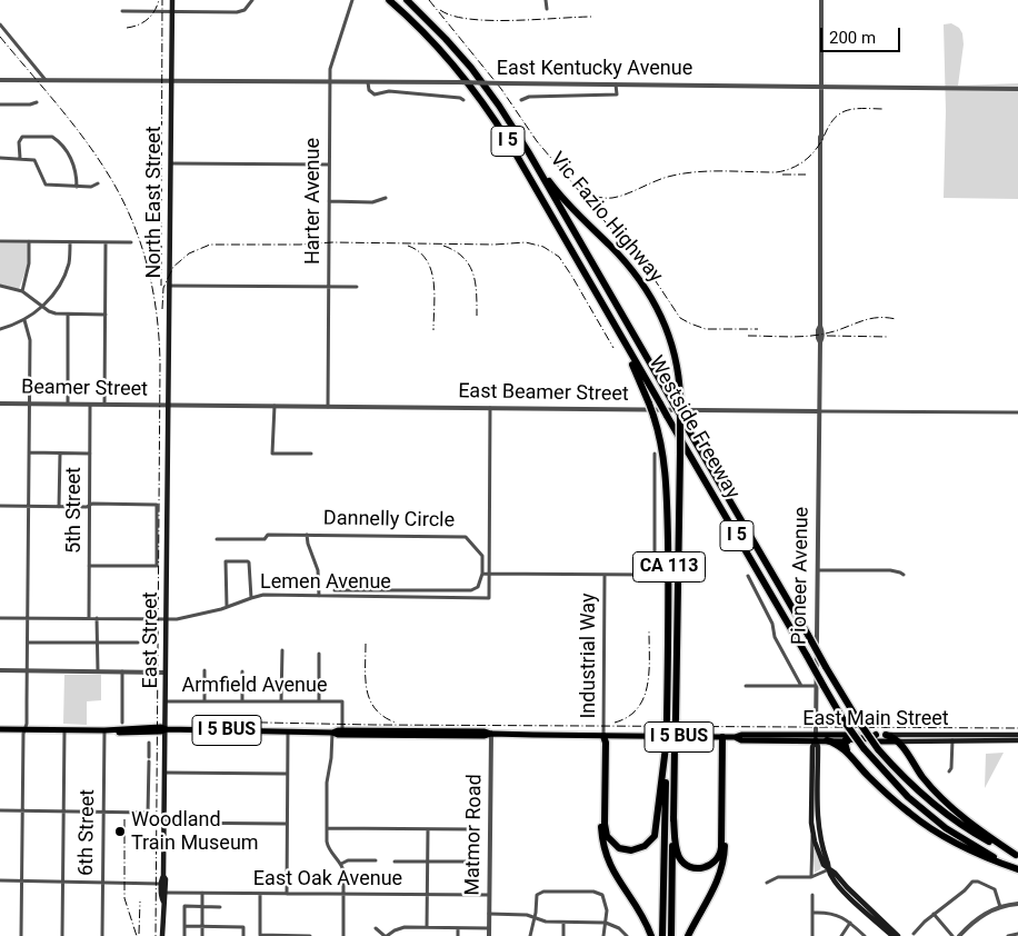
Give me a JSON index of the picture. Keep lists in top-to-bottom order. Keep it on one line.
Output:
{"streets":{"highway":["I 5","Vic Fazio Highway","Westside Freeway","CA 113"],"main road":["North East Street","Pioneer Avenue","East Street","East Main Street","I 5 BUS"],"street":["East Kentucky Avenue","Harter Avenue","Beamer Street","East Beamer Street","5th Street","Dannelly Circle","Lemen Avenue","Industrial Way","Armfield Avenue","6th Street","Matmor Road","East Oak Avenue"]},"crossings":[["East Kentucky Avenue","Harter Avenue"],["East Kentucky Avenue","North East Street"],["East Kentucky Avenue","Pioneer Avenue"],["Harter Avenue","East Beamer Street"],["North East Street","Beamer Street"],["North East Street","East Beamer Street"],["North East Street","East Street"],["Vic Fazio Highway","Westside Freeway"],["Beamer Street","East Beamer Street"],["Beamer Street","5th Street"],["Beamer Street","East Street"],["East Beamer Street","Pioneer Avenue"],["East Beamer Street","East Street"],["Westside Freeway","CA 113"],["5th Street","Lemen Avenue"],["Dannelly Circle","Lemen Avenue"],["Pioneer Avenue","East Main Street"],["Lemen Avenue","East Street"],["East Street","Armfield Avenue"],["East Street","East Main Street"],["East Street","I 5 BUS"],["East Street","East Oak Avenue"],["Industrial Way","East Main Street"],["Armfield Avenue","East Main Street"],["East Main Street","I 5 BUS"],["East Main Street","Matmor Road"],["I 5 BUS","6th Street"],["Matmor Road","East Oak Avenue"]],"places":["Woodland Train Museum"],"scale_bar":"200 m"}
